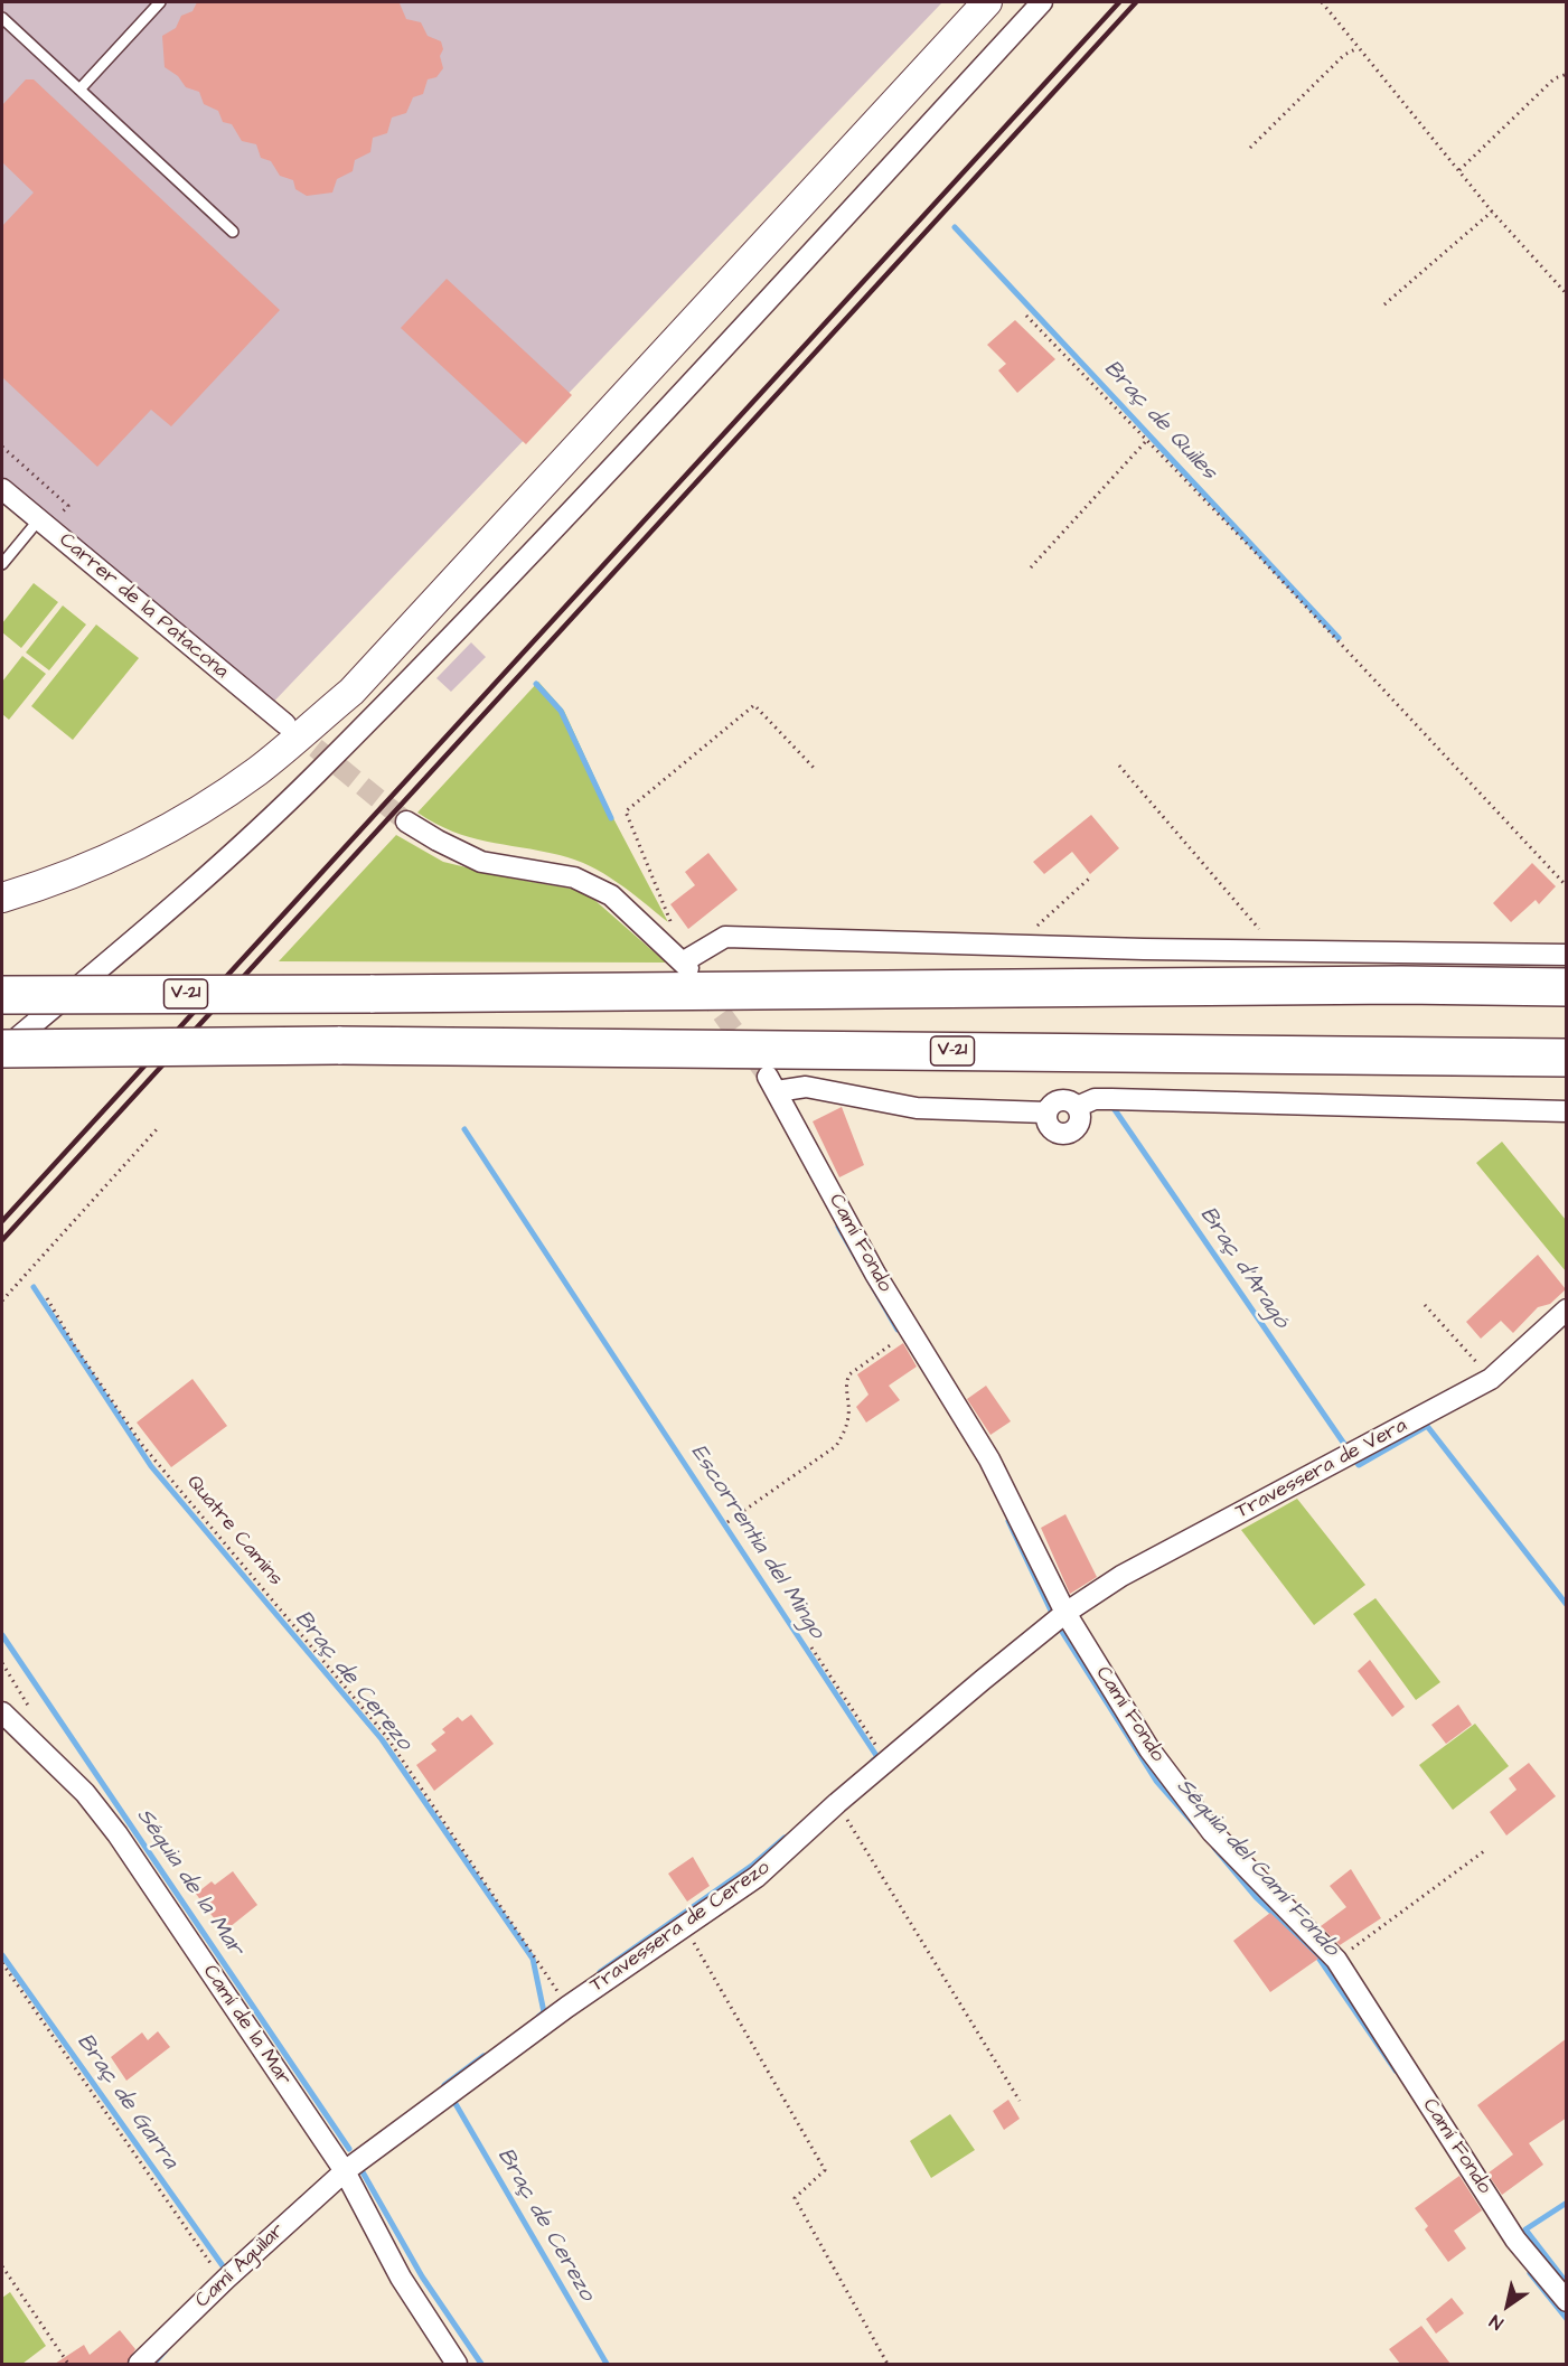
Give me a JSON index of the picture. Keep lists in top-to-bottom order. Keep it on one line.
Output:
{"streets":{"highway":["V-21"],"street":["Carrer de la Patacona","Camí Fondo","Travessera de Vera","Travessera de Cerezo","Camí de la Mar","Camí Aguilar"],"path":["Quatre Camins"]},"crossings":[["Camí Fondo","Travessera de Vera"],["Camí Fondo","Travessera de Cerezo"],["Travessera de Vera","Travessera de Cerezo"],["Quatre Camins","Travessera de Cerezo"],["Travessera de Cerezo","Camí de la Mar"],["Travessera de Cerezo","Camí Aguilar"],["Camí de la Mar","Camí Aguilar"]],"water":["Braç de Quiles","Braç d'Aragó","Escorrentia del Mingo","Braç de Cerezo","Séquia del Camí Fondo","Séquia de la Mar","Braç de Garra"],"north":"bottom left"}
